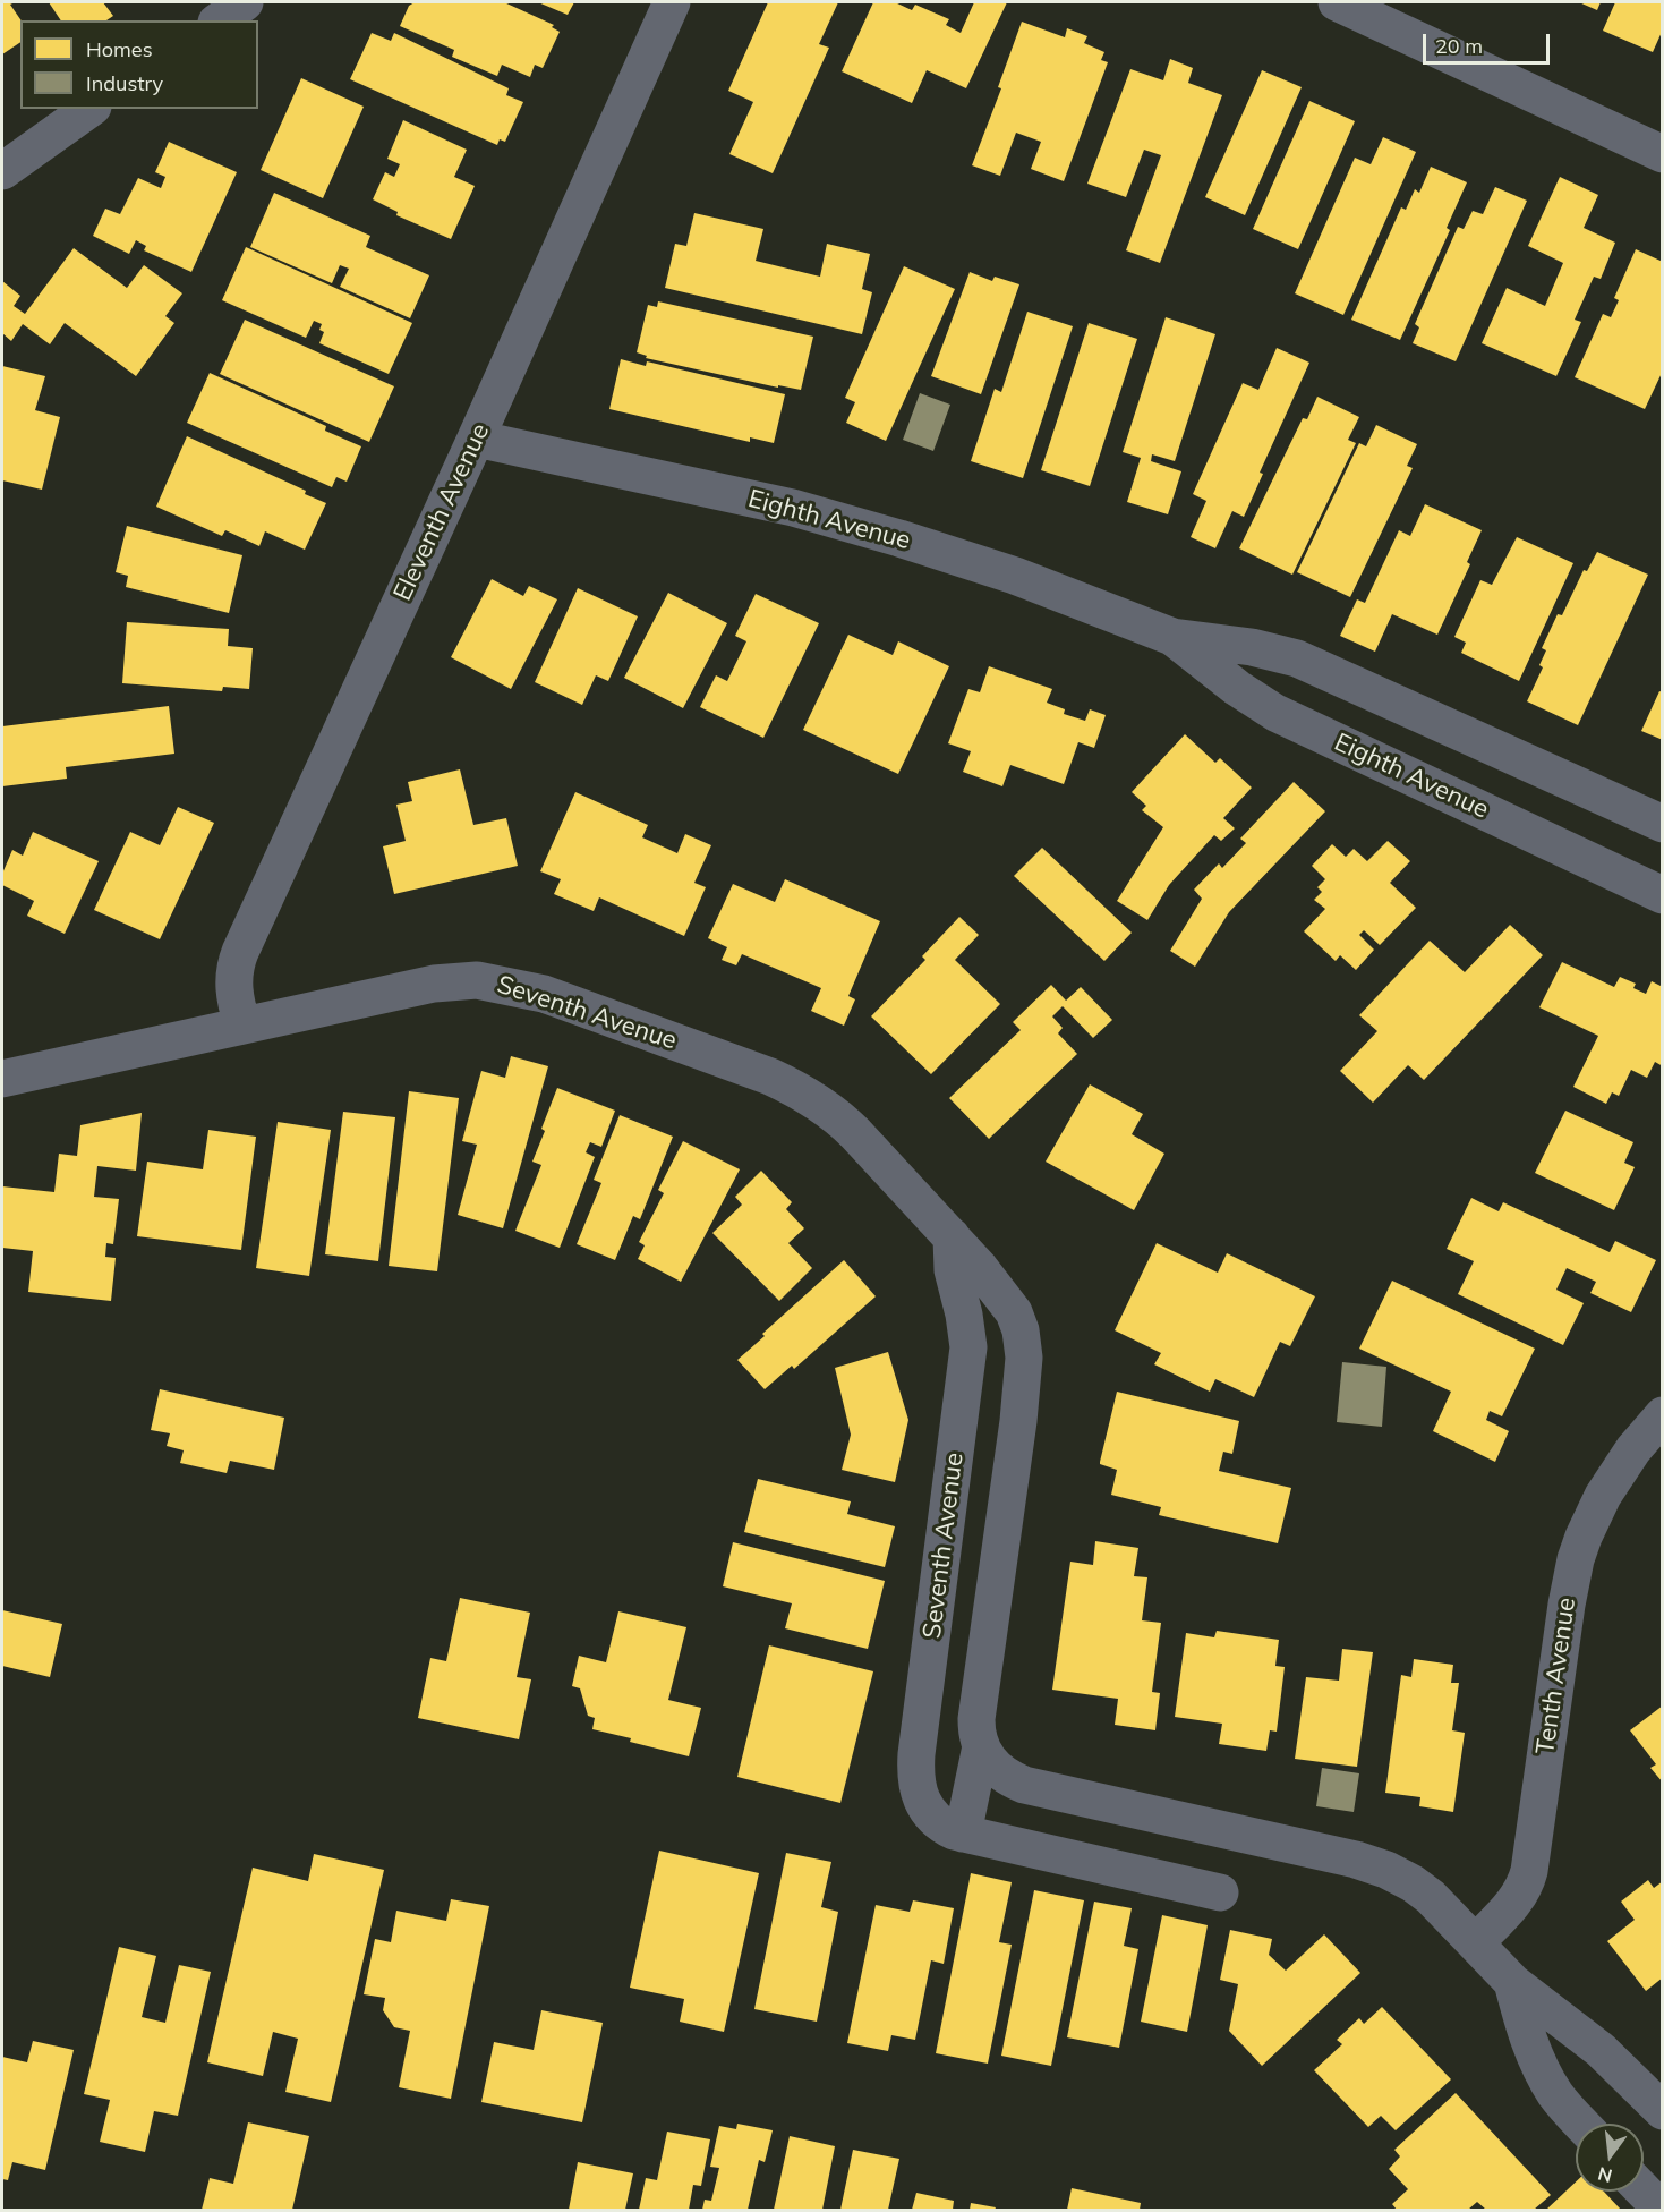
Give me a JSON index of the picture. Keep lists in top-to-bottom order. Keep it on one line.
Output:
{"streets":{"street":["Eleventh Avenue","Eighth Avenue","Seventh Avenue","Tenth Avenue"]},"crossings":[["Eleventh Avenue","Eighth Avenue"],["Eleventh Avenue","Seventh Avenue"]],"legend":["Homes","Industry"],"scale_bar":"20 m","north":"bottom"}
